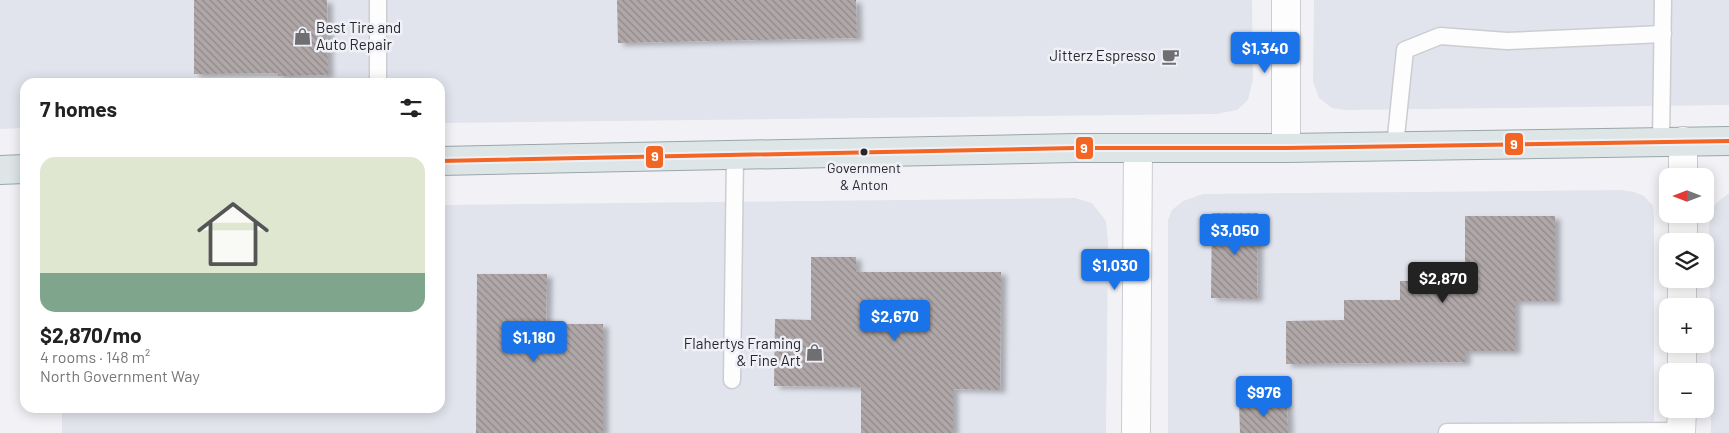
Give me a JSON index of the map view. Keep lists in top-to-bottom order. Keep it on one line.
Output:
{"places":{"shop":["Best Tire and Auto Repair","Flahertys Framing & Fine Art"],"cafe":["Jitterz Espresso"],"other":["Government & Anton"]},"lines":["transit line 9"],"north":"left","page":{"price":["$1,340","$3,050","$1,030","$2,870","$2,670","$1,180","$976"],"heading":"7 homes","list":[{"name":"$2,870/mo","note":"4 rooms · 148 m² · North Government Way"}],"map_buttons":["+","−"]}}
